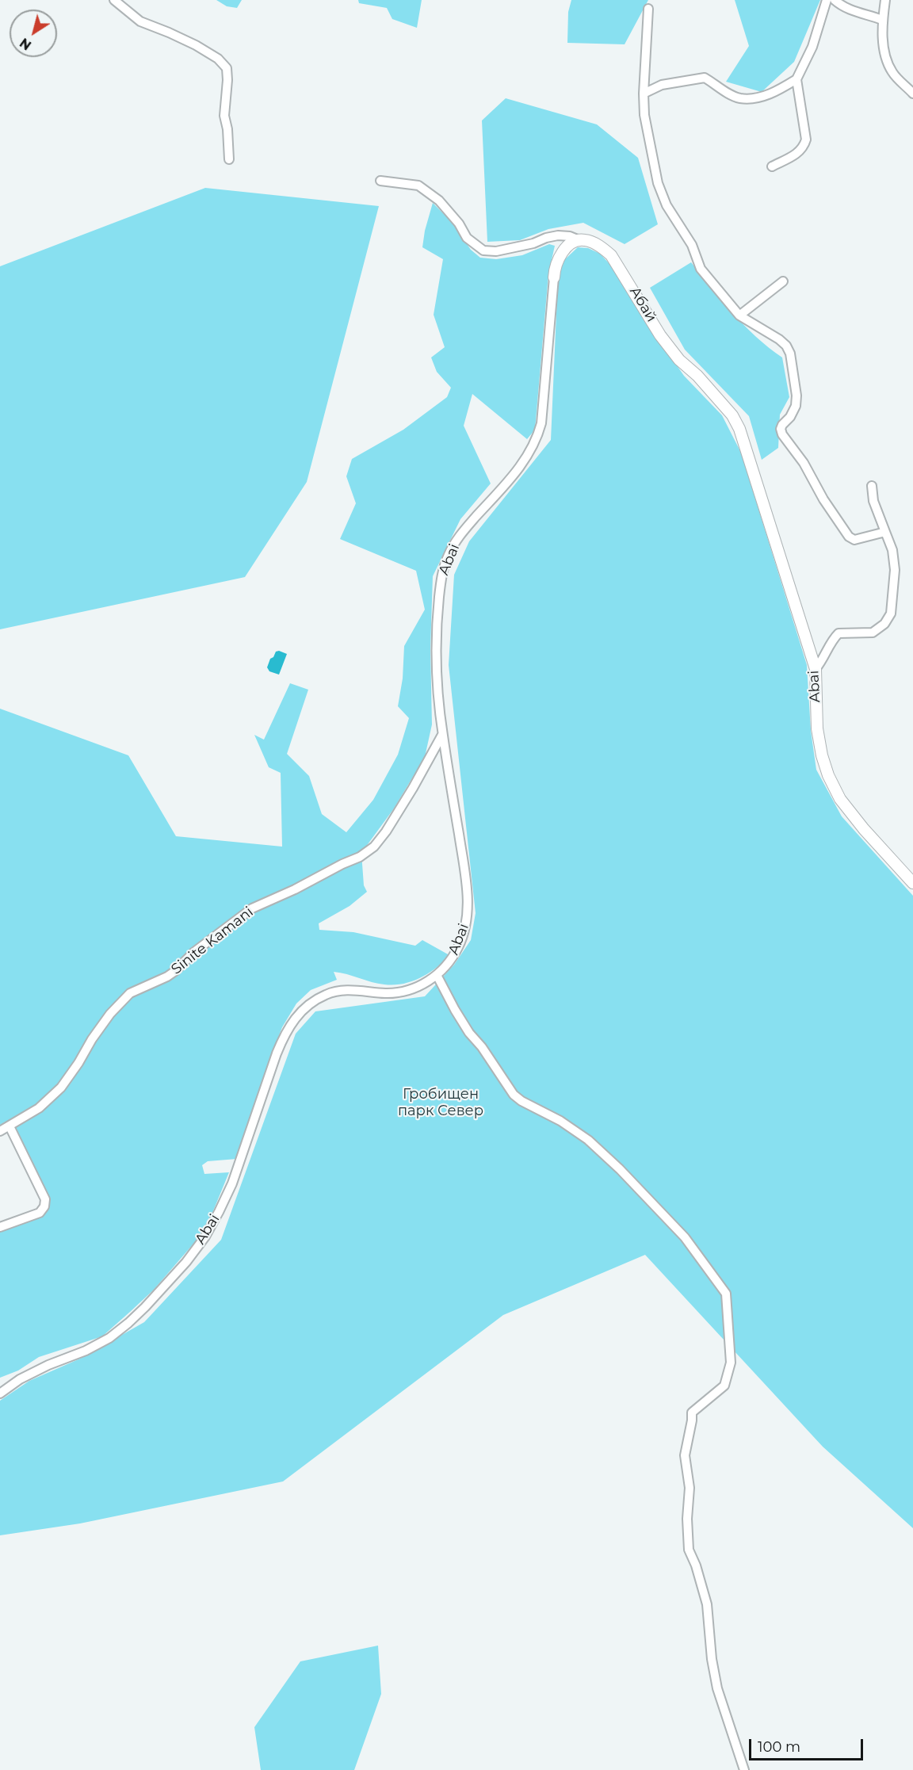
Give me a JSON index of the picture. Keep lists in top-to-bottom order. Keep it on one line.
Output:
{"streets":{"street":["Абай","Abai","Sinite Kamani"]},"crossings":[["Абай","Abai"],["Abai","Sinite Kamani"]],"parks":["Гробищен парк Север"],"scale_bar":"100 m","north":"bottom left"}
